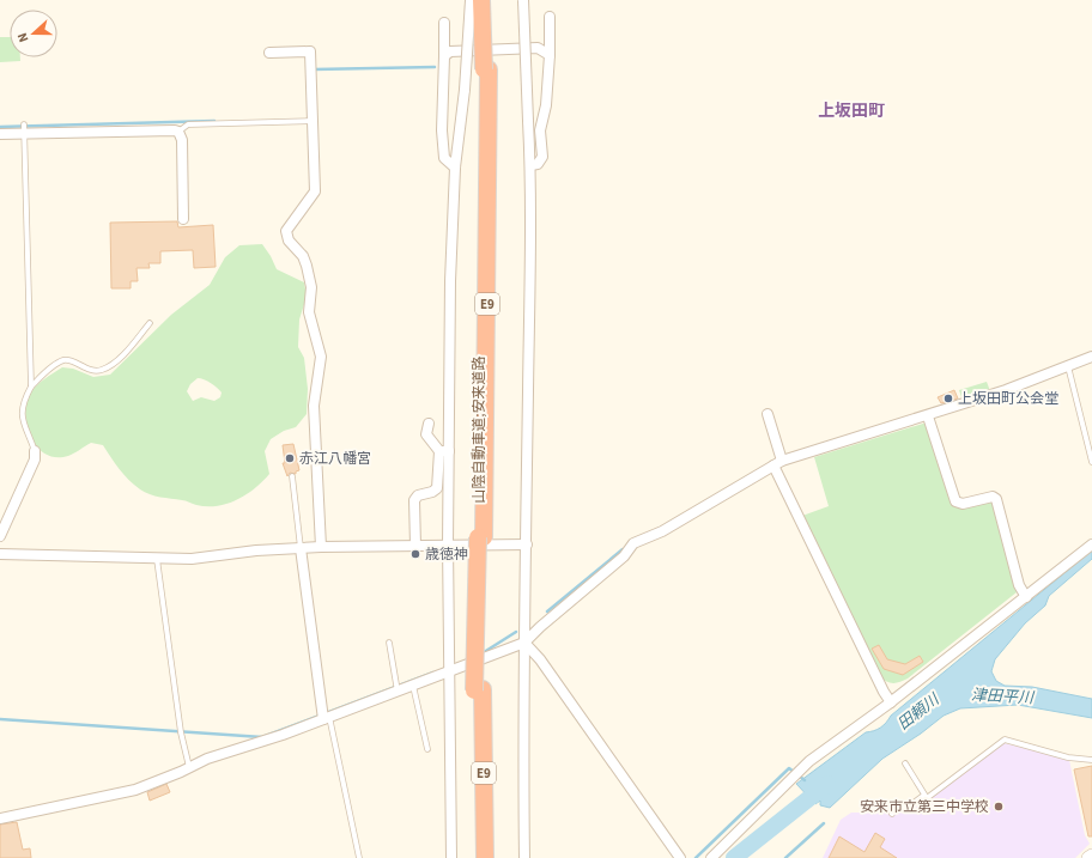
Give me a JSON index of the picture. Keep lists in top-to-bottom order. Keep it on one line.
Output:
{"streets":{"highway":["E9","山陰自動車道;安来道路"]},"districts":["上坂田町"],"water":["津田平川","田頼川"],"places":["上坂田町公会堂","赤江八幡宮","歳徳神","安来市立第三中学校"],"north":"left"}
